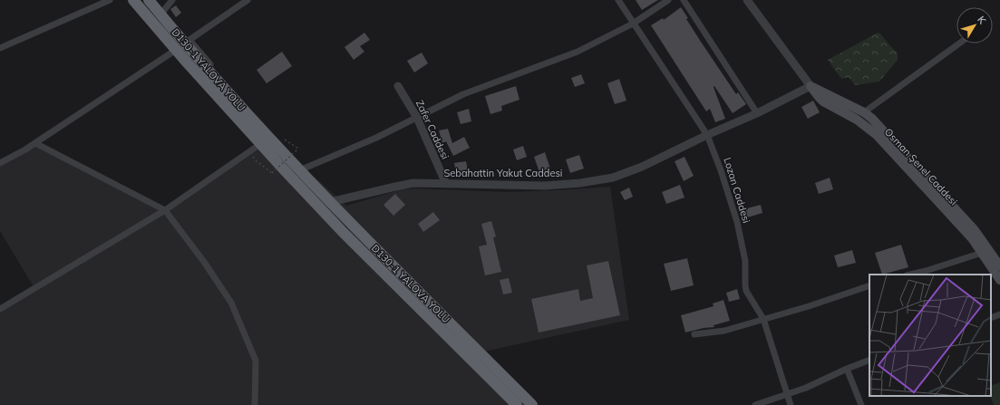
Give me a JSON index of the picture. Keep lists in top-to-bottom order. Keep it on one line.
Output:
{"streets":{"highway":["D130-1 YALOVA YOLU"],"main road":["Osman Şenel Caddesi"],"street":["Zafer Caddesi","Sebahattin Yakut Caddesi","Lozan Caddesi"]},"crossings":[["D130-1 YALOVA YOLU","Sebahattin Yakut Caddesi"],["Zafer Caddesi","Sebahattin Yakut Caddesi"],["Osman Şenel Caddesi","Sebahattin Yakut Caddesi"],["Sebahattin Yakut Caddesi","Lozan Caddesi"]],"north":"top right"}
